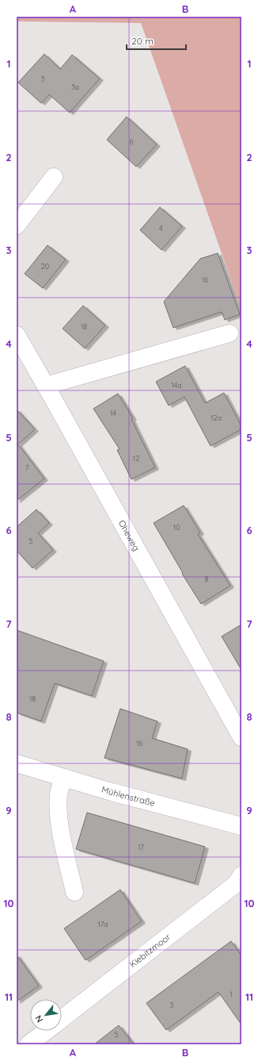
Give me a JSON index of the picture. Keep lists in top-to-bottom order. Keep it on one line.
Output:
{"streets":{"street":["Oheweg","Mühlenstraße","Kiebitzmoor"]},"house_numbers":["3","3a","6","4","20","16","18","14a","14","12a","12","7","10","5","8","18","16","17","17a","1","3","5"],"scale_bar":"20 m","north":"bottom left","grid":{"columns":["A","B"],"rows":["1","2","3","4","5","6","7","8","9","10","11"]}}
